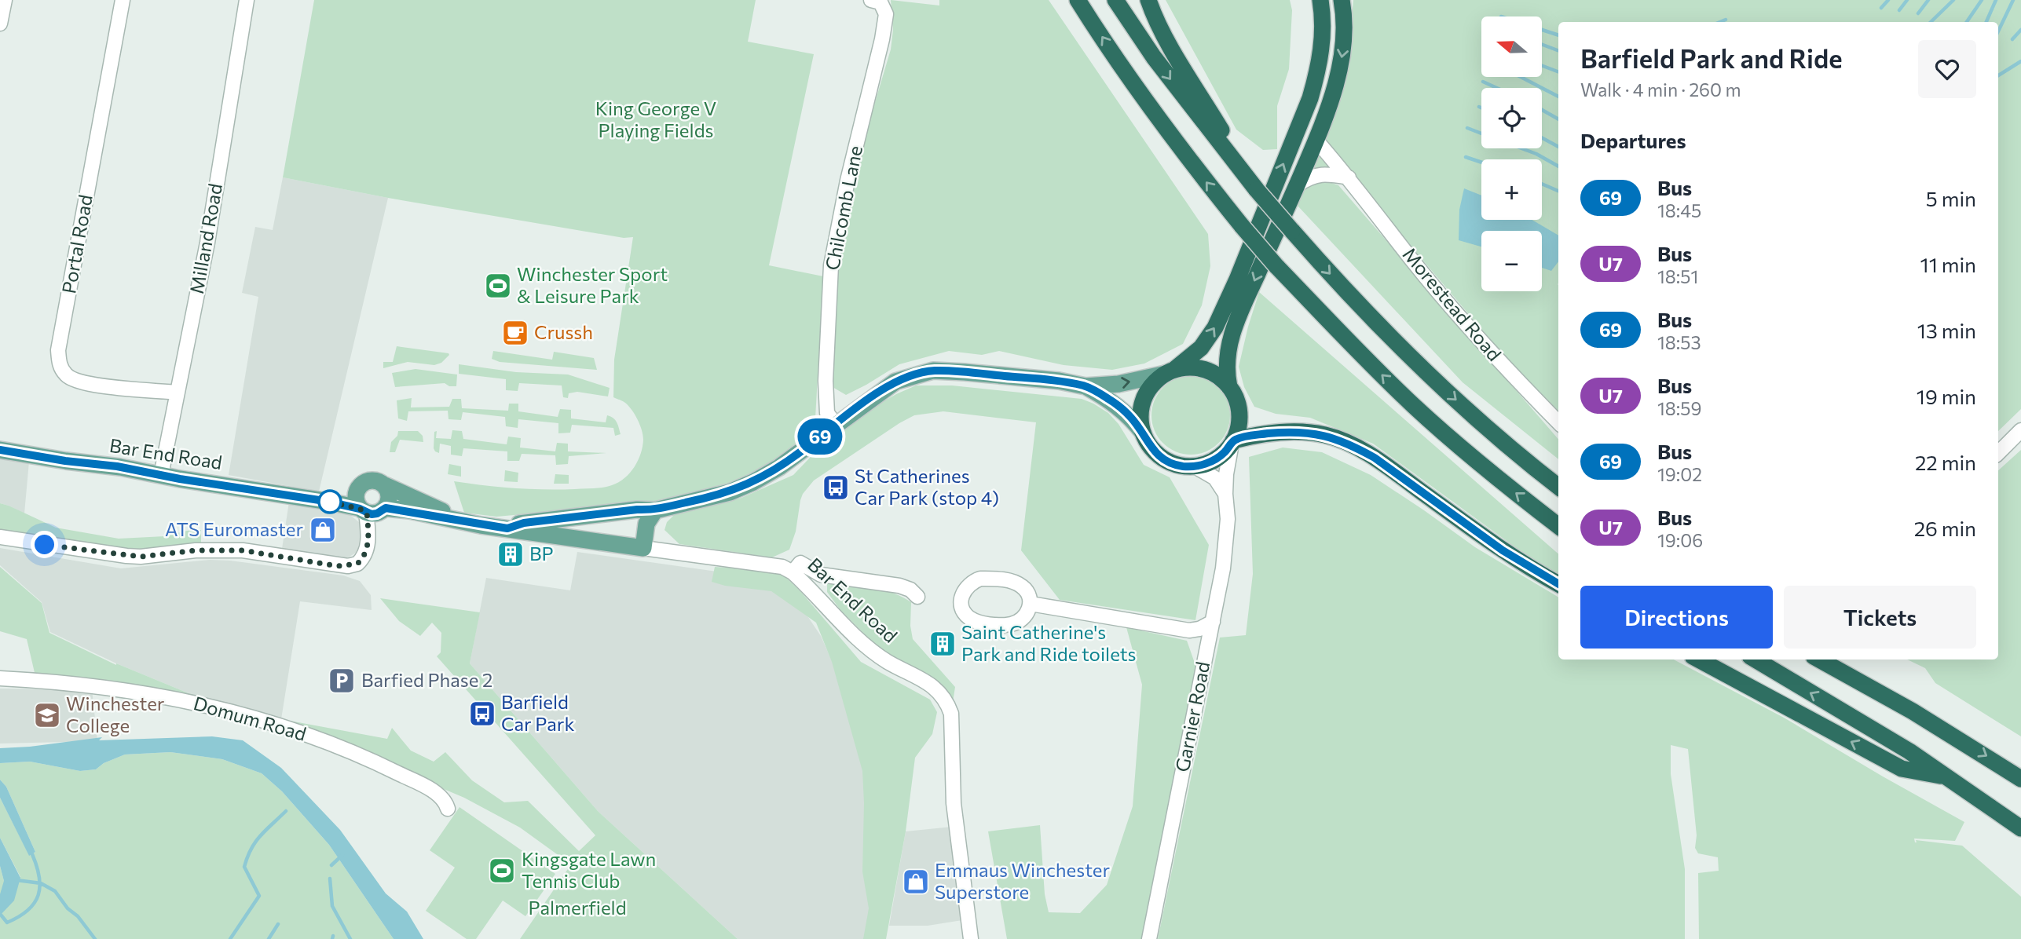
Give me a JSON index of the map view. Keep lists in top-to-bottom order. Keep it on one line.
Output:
{"streets":{"main road":["Bar End Road"],"street":["Chilcomb Lane","Milland Road","Portal Road","Morestead Road","Garnier Road","Domum Road"]},"crossings":[["Milland Road","Portal Road"],["Milland Road","Bar End Road"]],"parks":["King George V Playing Fields","Palmerfield"],"places":{"sports":["Winchester Sport & Leisure Park","Kingsgate Lawn Tennis Club"],"cafe":["Crussh"],"bus stop":["St Catherines Car Park (stop 4)","Barfield Car Park"],"shop":["ATS Euromaster","Emmaus Winchester Superstore"],"building":["BP","Saint Catherine's Park and Ride toilets"],"parking":["Barfied Phase 2"],"school or university":["Winchester College"]},"lines":["bus line 69"],"north":"left","page":{"on_map":"69","map_buttons":["+","−"],"heading":[["Barfield Park and Ride","Walk · 4 min · 260 m"],"Departures"],"list":[{"mark":"69","name":"Bus","note":"18:45","value":"5 min"},{"mark":"U7","name":"Bus","note":"18:51","value":"11 min"},{"mark":"69","name":"Bus","note":"18:53","value":"13 min"},{"mark":"U7","name":"Bus","note":"18:59","value":"19 min"},{"mark":"69","name":"Bus","note":"19:02","value":"22 min"},{"mark":"U7","name":"Bus","note":"19:06","value":"26 min"}],"buttons":["Directions","Tickets"]}}
